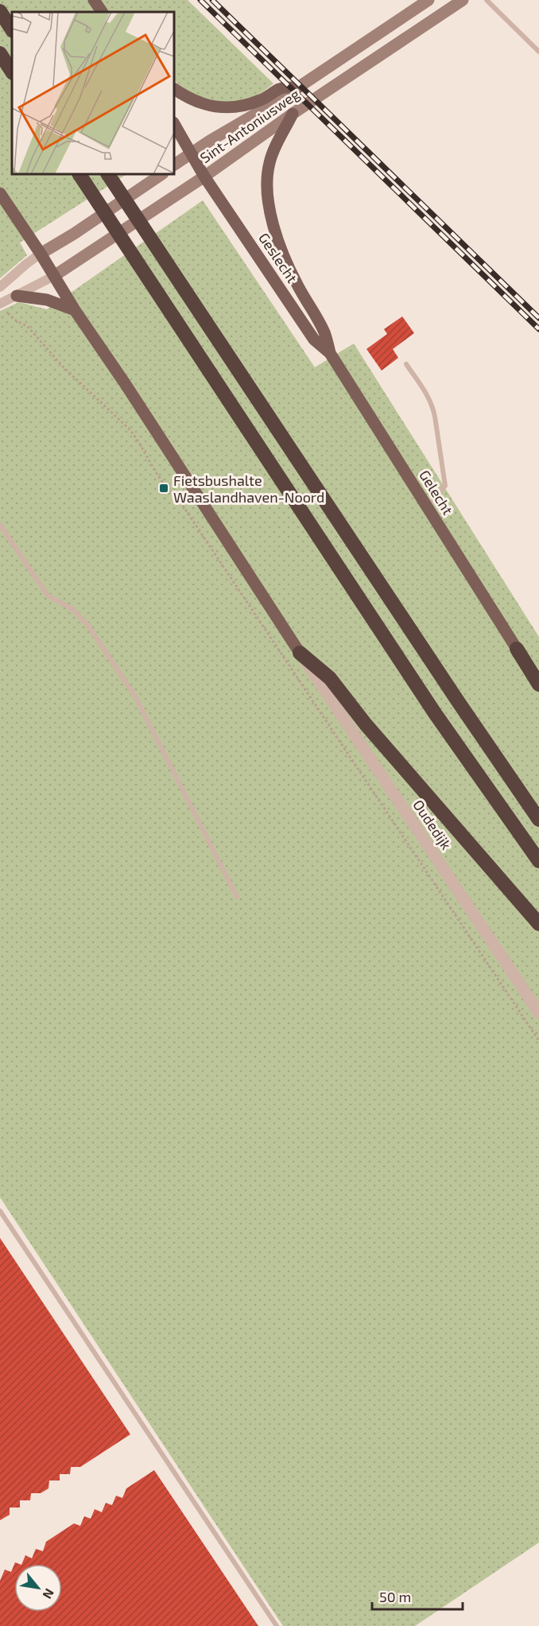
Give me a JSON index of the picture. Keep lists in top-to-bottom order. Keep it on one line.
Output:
{"streets":{"main road":["Sint-Antoniusweg","Geslecht","Gelecht"],"street":["Oudedijk"]},"crossings":[["Sint-Antoniusweg","Geslecht"],["Geslecht","Gelecht"]],"places":{"transit":["Fietsbushalte Waaslandhaven-Noord"]},"scale_bar":"50 m","north":"bottom right"}
